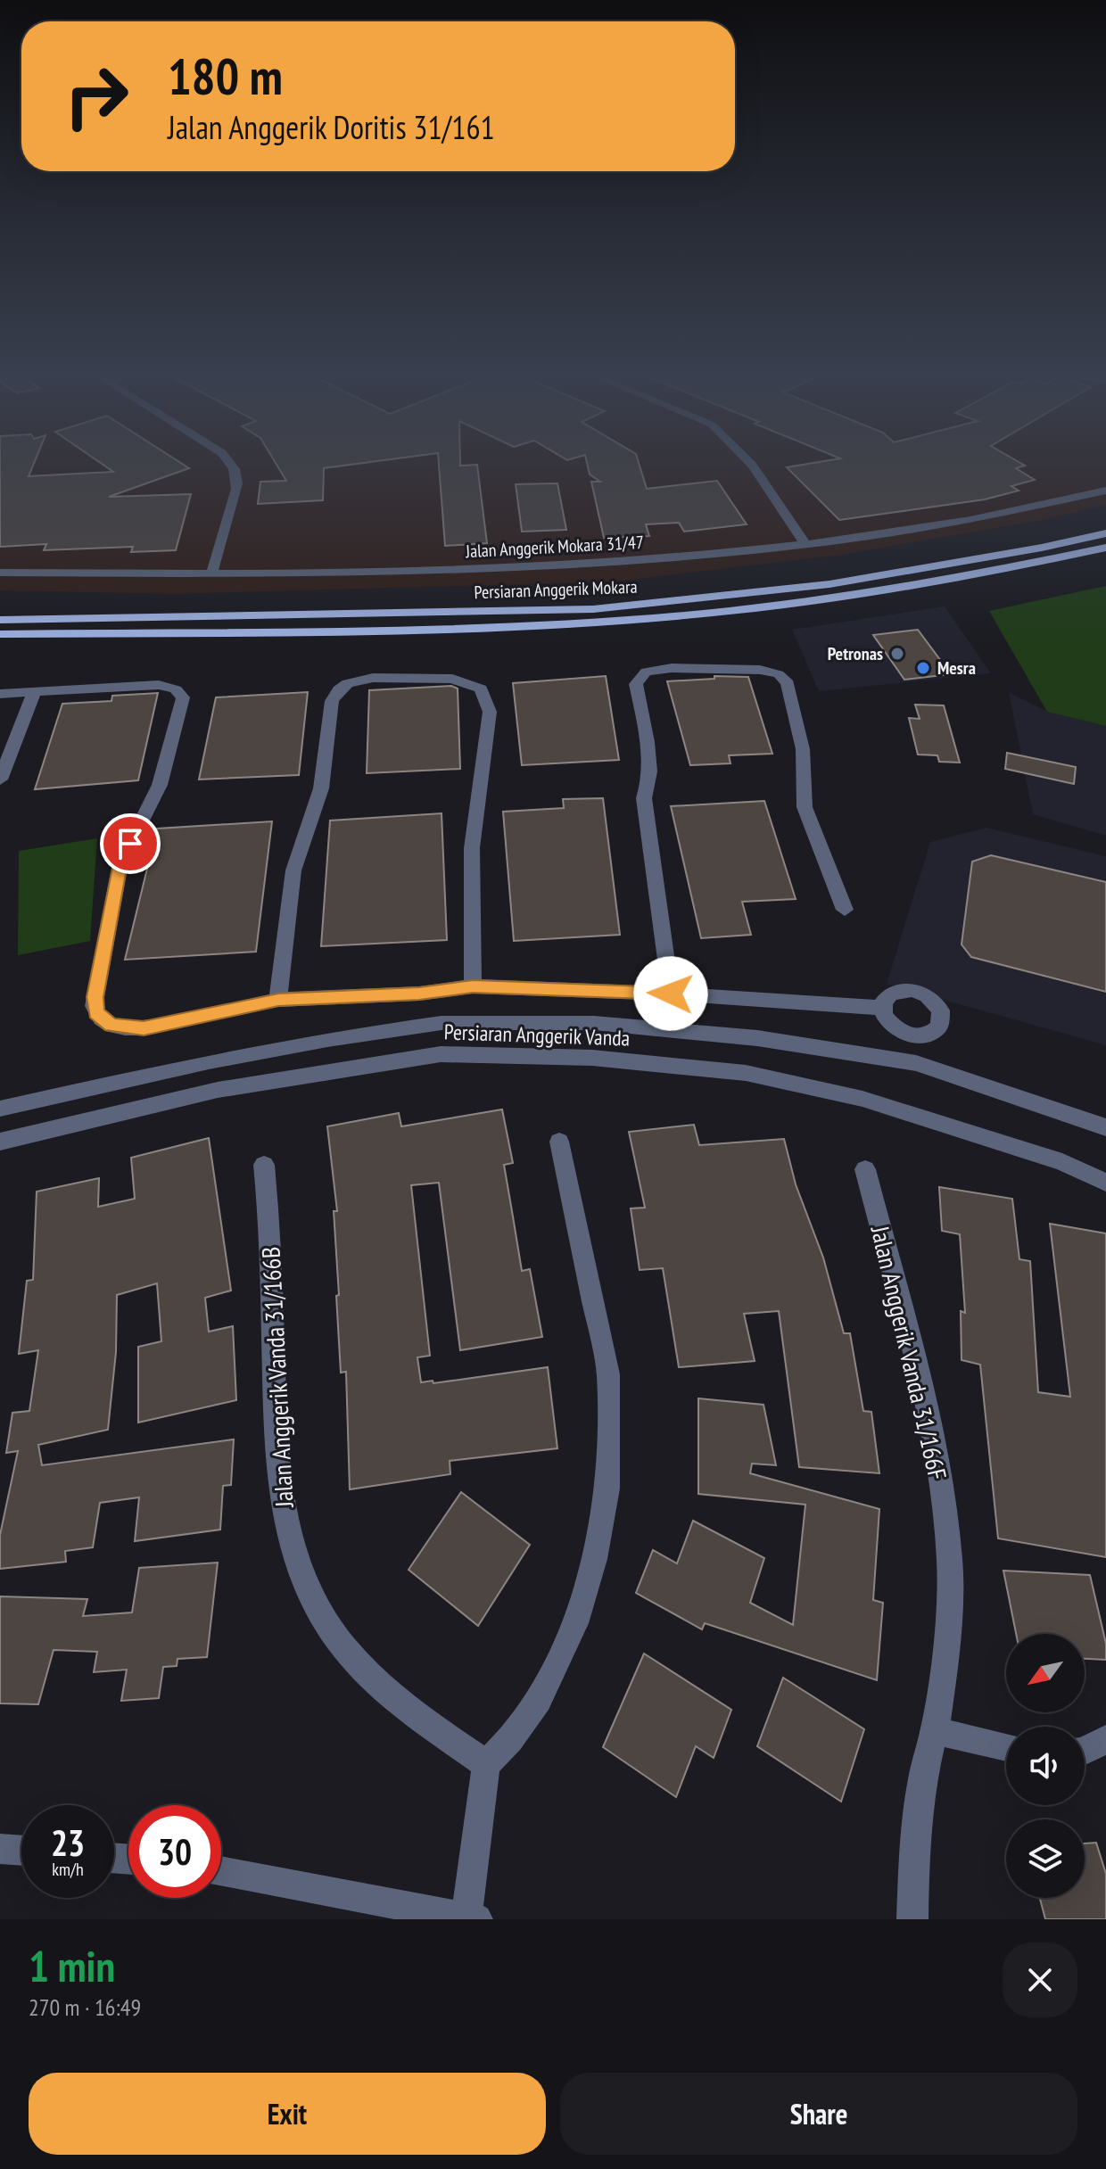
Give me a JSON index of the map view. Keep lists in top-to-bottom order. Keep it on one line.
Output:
{"streets":{"main road":["Persiaran Anggerik Mokara"],"street":["Jalan Anggerik Mokara 31/47","Persiaran Anggerik Vanda","Jalan Anggerik Vanda 31/166F","Jalan Anggerik Vanda 31/166B"]},"places":["Petronas","Mesra"],"north":"bottom left","page":{"turn":["180 m","Jalan Anggerik Doritis 31/161"],"speed":"23 km/h","limit":"30","heading":["1 min","270 m · 16:49"],"buttons":["Exit","Share"]}}
